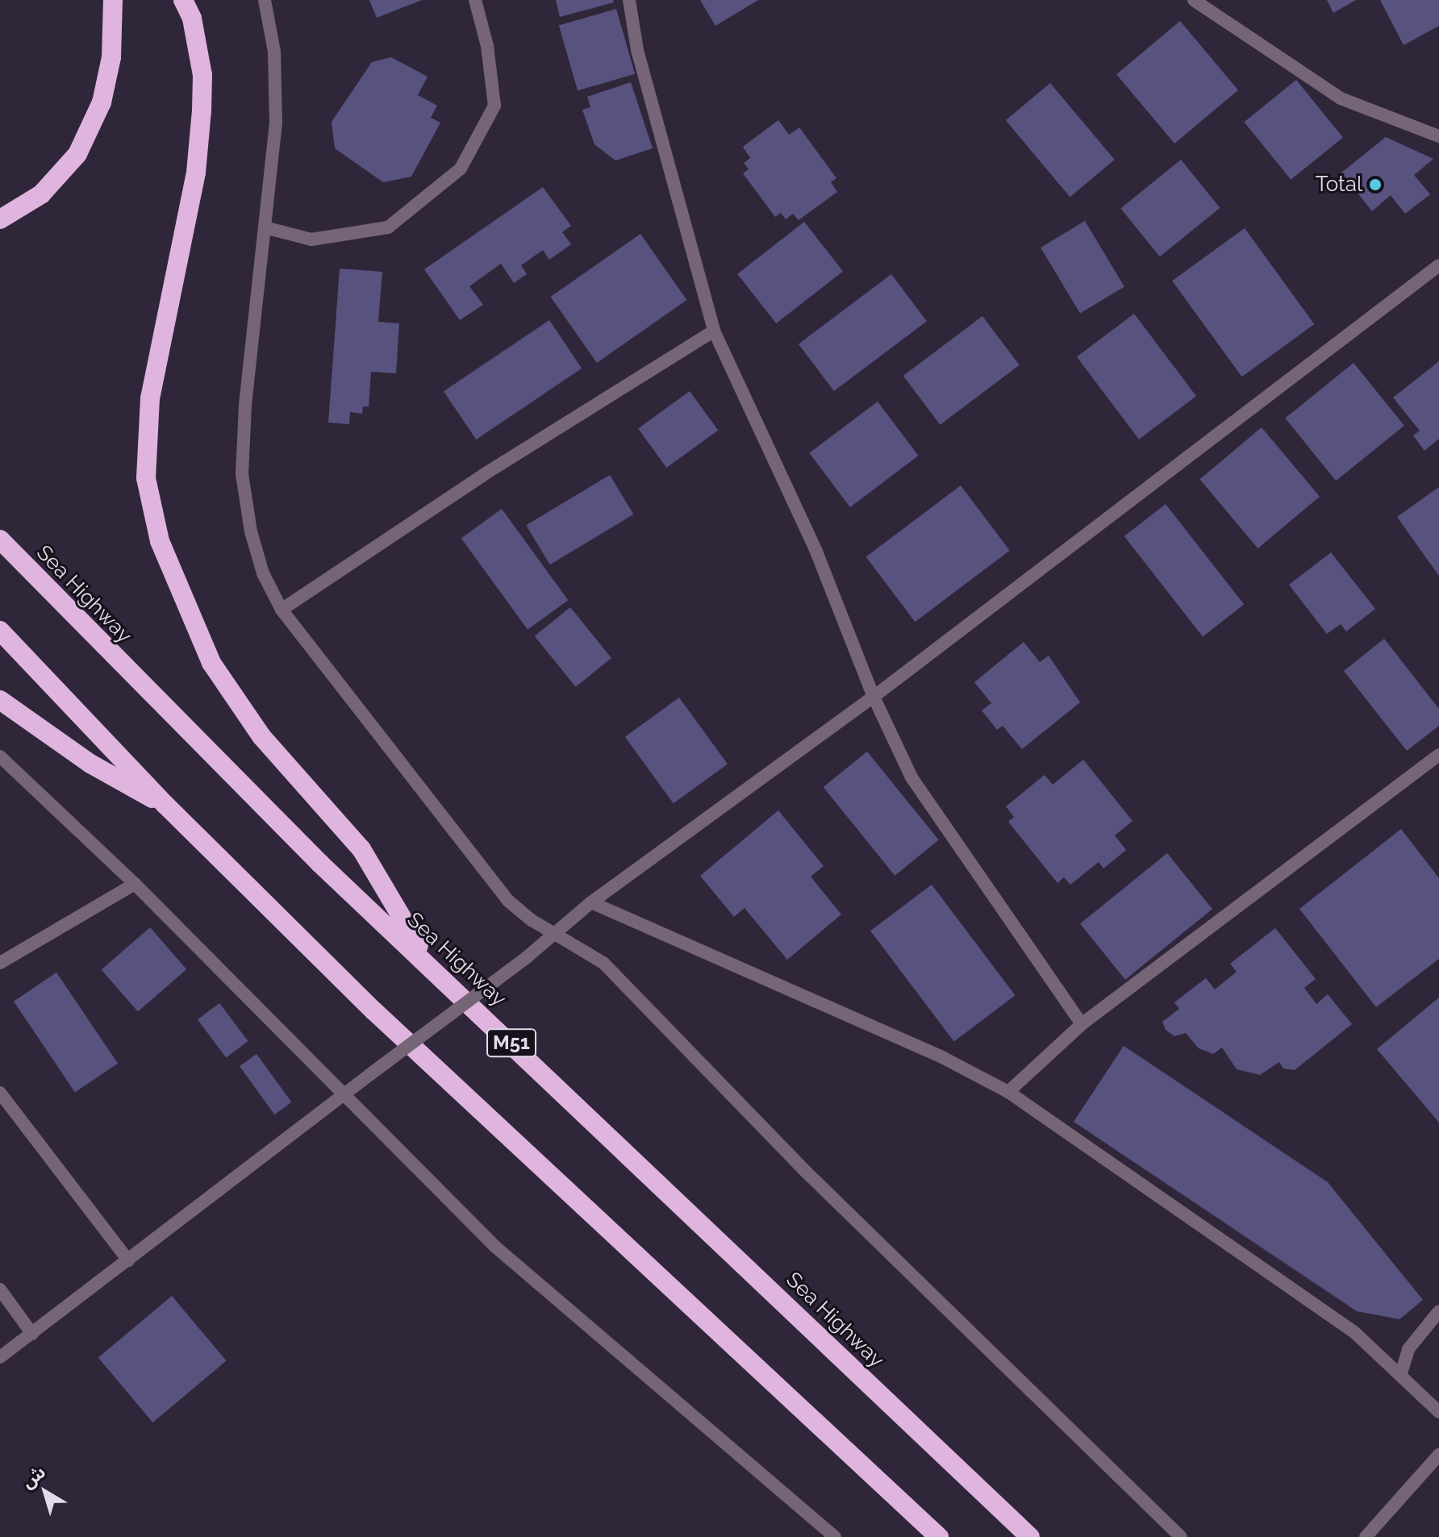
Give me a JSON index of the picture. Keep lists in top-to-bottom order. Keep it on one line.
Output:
{"streets":{"highway":["Sea Highway","M51"]},"places":["Total"],"north":"top left"}
